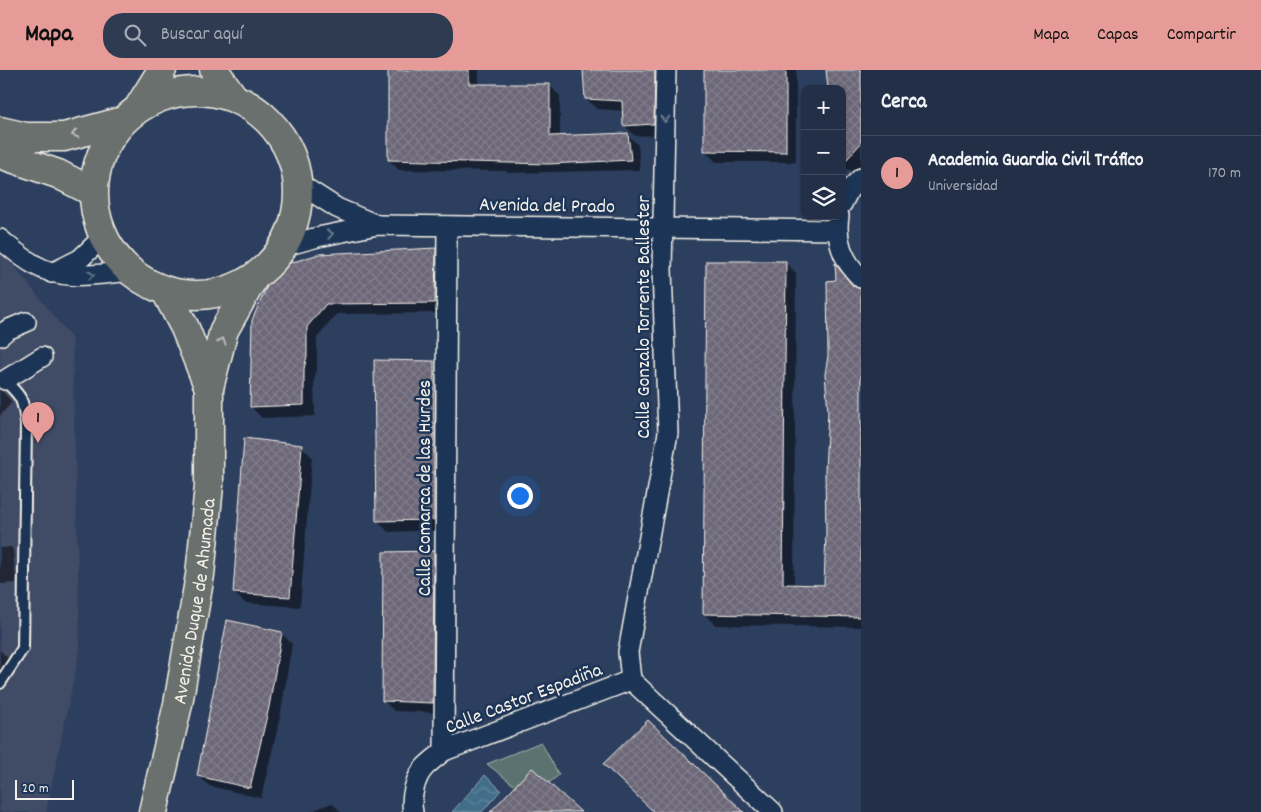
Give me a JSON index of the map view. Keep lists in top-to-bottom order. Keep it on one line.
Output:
{"streets":{"main road":["Avenida Duque de Ahumada"],"street":["Avenida del Prado","Calle Gonzalo Torrente Ballester","Calle Comarca de las Hurdes","Calle Castor Espadiña"]},"crossings":[["Avenida del Prado","Calle Gonzalo Torrente Ballester"],["Avenida del Prado","Calle Comarca de las Hurdes"],["Calle Gonzalo Torrente Ballester","Calle Castor Espadiña"],["Calle Comarca de las Hurdes","Calle Castor Espadiña"]],"scale_bar":"20 m","page":{"header":"Mapa","search":"Buscar aquí","nav":["Mapa","Capas","Compartir"],"heading":"Cerca","map_buttons":["+","−"],"list":[{"mark":"1","name":"Academia Guardia Civil Tráfico","note":"Universidad","value":"170 m"}],"pins":"1","scale":"20 m"}}
